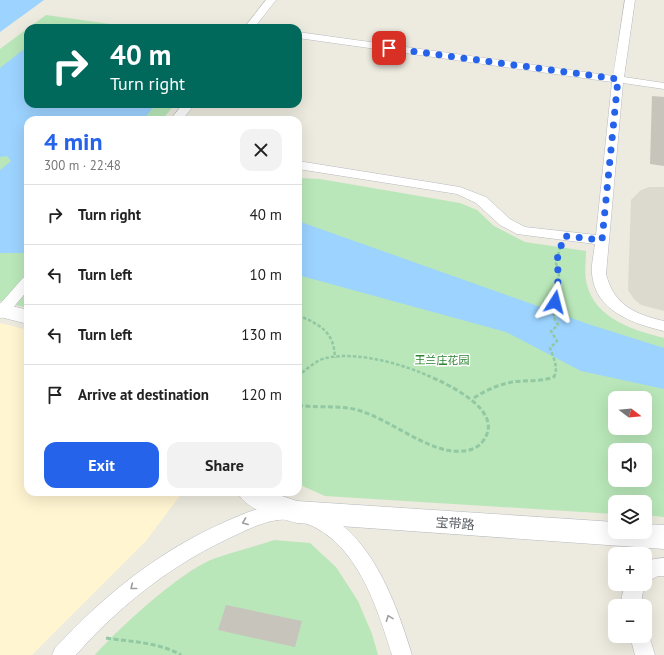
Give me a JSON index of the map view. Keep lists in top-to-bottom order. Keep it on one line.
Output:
{"streets":{"street":["宝带路"]},"parks":["王兰庄花园"],"north":"right","page":{"turn":["40 m","Turn right"],"heading":["4 min","300 m · 22:48"],"list":[{"name":"Turn right","value":"40 m"},{"name":"Turn left","value":"10 m"},{"name":"Turn left","value":"130 m"},{"name":"Arrive at destination","value":"120 m"}],"map_buttons":["+","−"],"buttons":["Exit","Share"]}}
